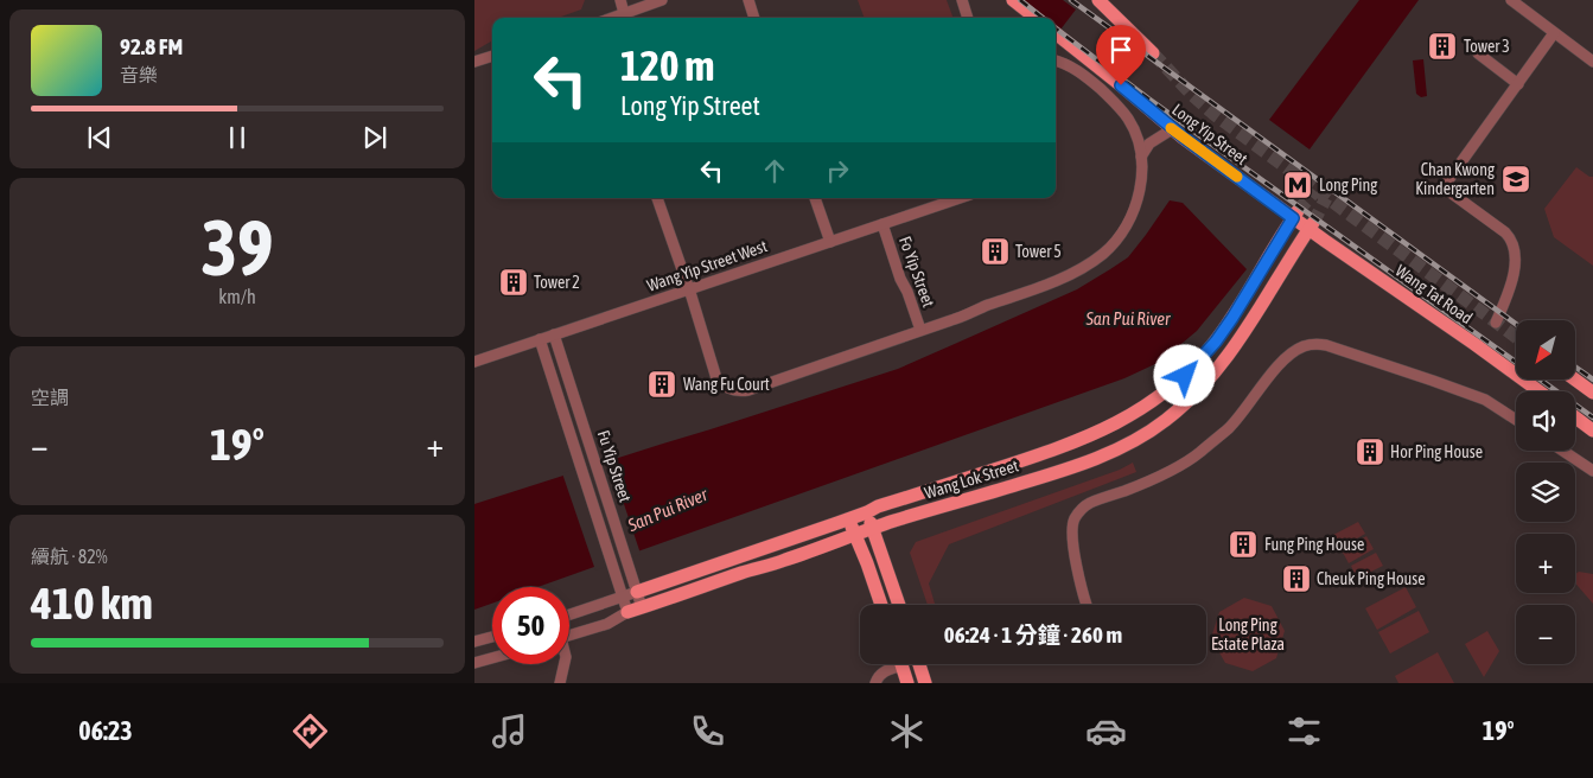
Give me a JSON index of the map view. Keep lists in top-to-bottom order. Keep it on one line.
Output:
{"streets":{"main road":["Long Yip Street","Wang Tat Road","Wang Lok Street"],"street":["Wang Yip Street West","Fo Yip Street","Fu Yip Street"]},"crossings":[["Long Yip Street","Wang Tat Road"],["Long Yip Street","Wang Lok Street"],["Wang Yip Street West","Fo Yip Street"],["Wang Yip Street West","Fu Yip Street"],["Wang Tat Road","Wang Lok Street"],["Fu Yip Street","Wang Lok Street"]],"water":["San Pui River"],"parks":["Long Ping Estate Plaza"],"places":{"building":["Tower 3","Tower 5","Tower 2","Wang Fu Court","Hor Ping House","Fung Ping House","Cheuk Ping House"],"school or university":["Chan Kwong Kindergarten"],"metro station":["Long Ping"]},"north":"bottom left","page":{"turn":["120 m","Long Yip Street"],"song":["92.8 FM","音樂"],"tile":[["39","km/h"],"空調",["續航 · 82%","410 km"]],"map_buttons":["+","−"],"heat":["−","19°","+"],"limit":"50","trip":"06:24 · 1 分鐘 · 260 m","tabs":["06:23","19°"]}}
